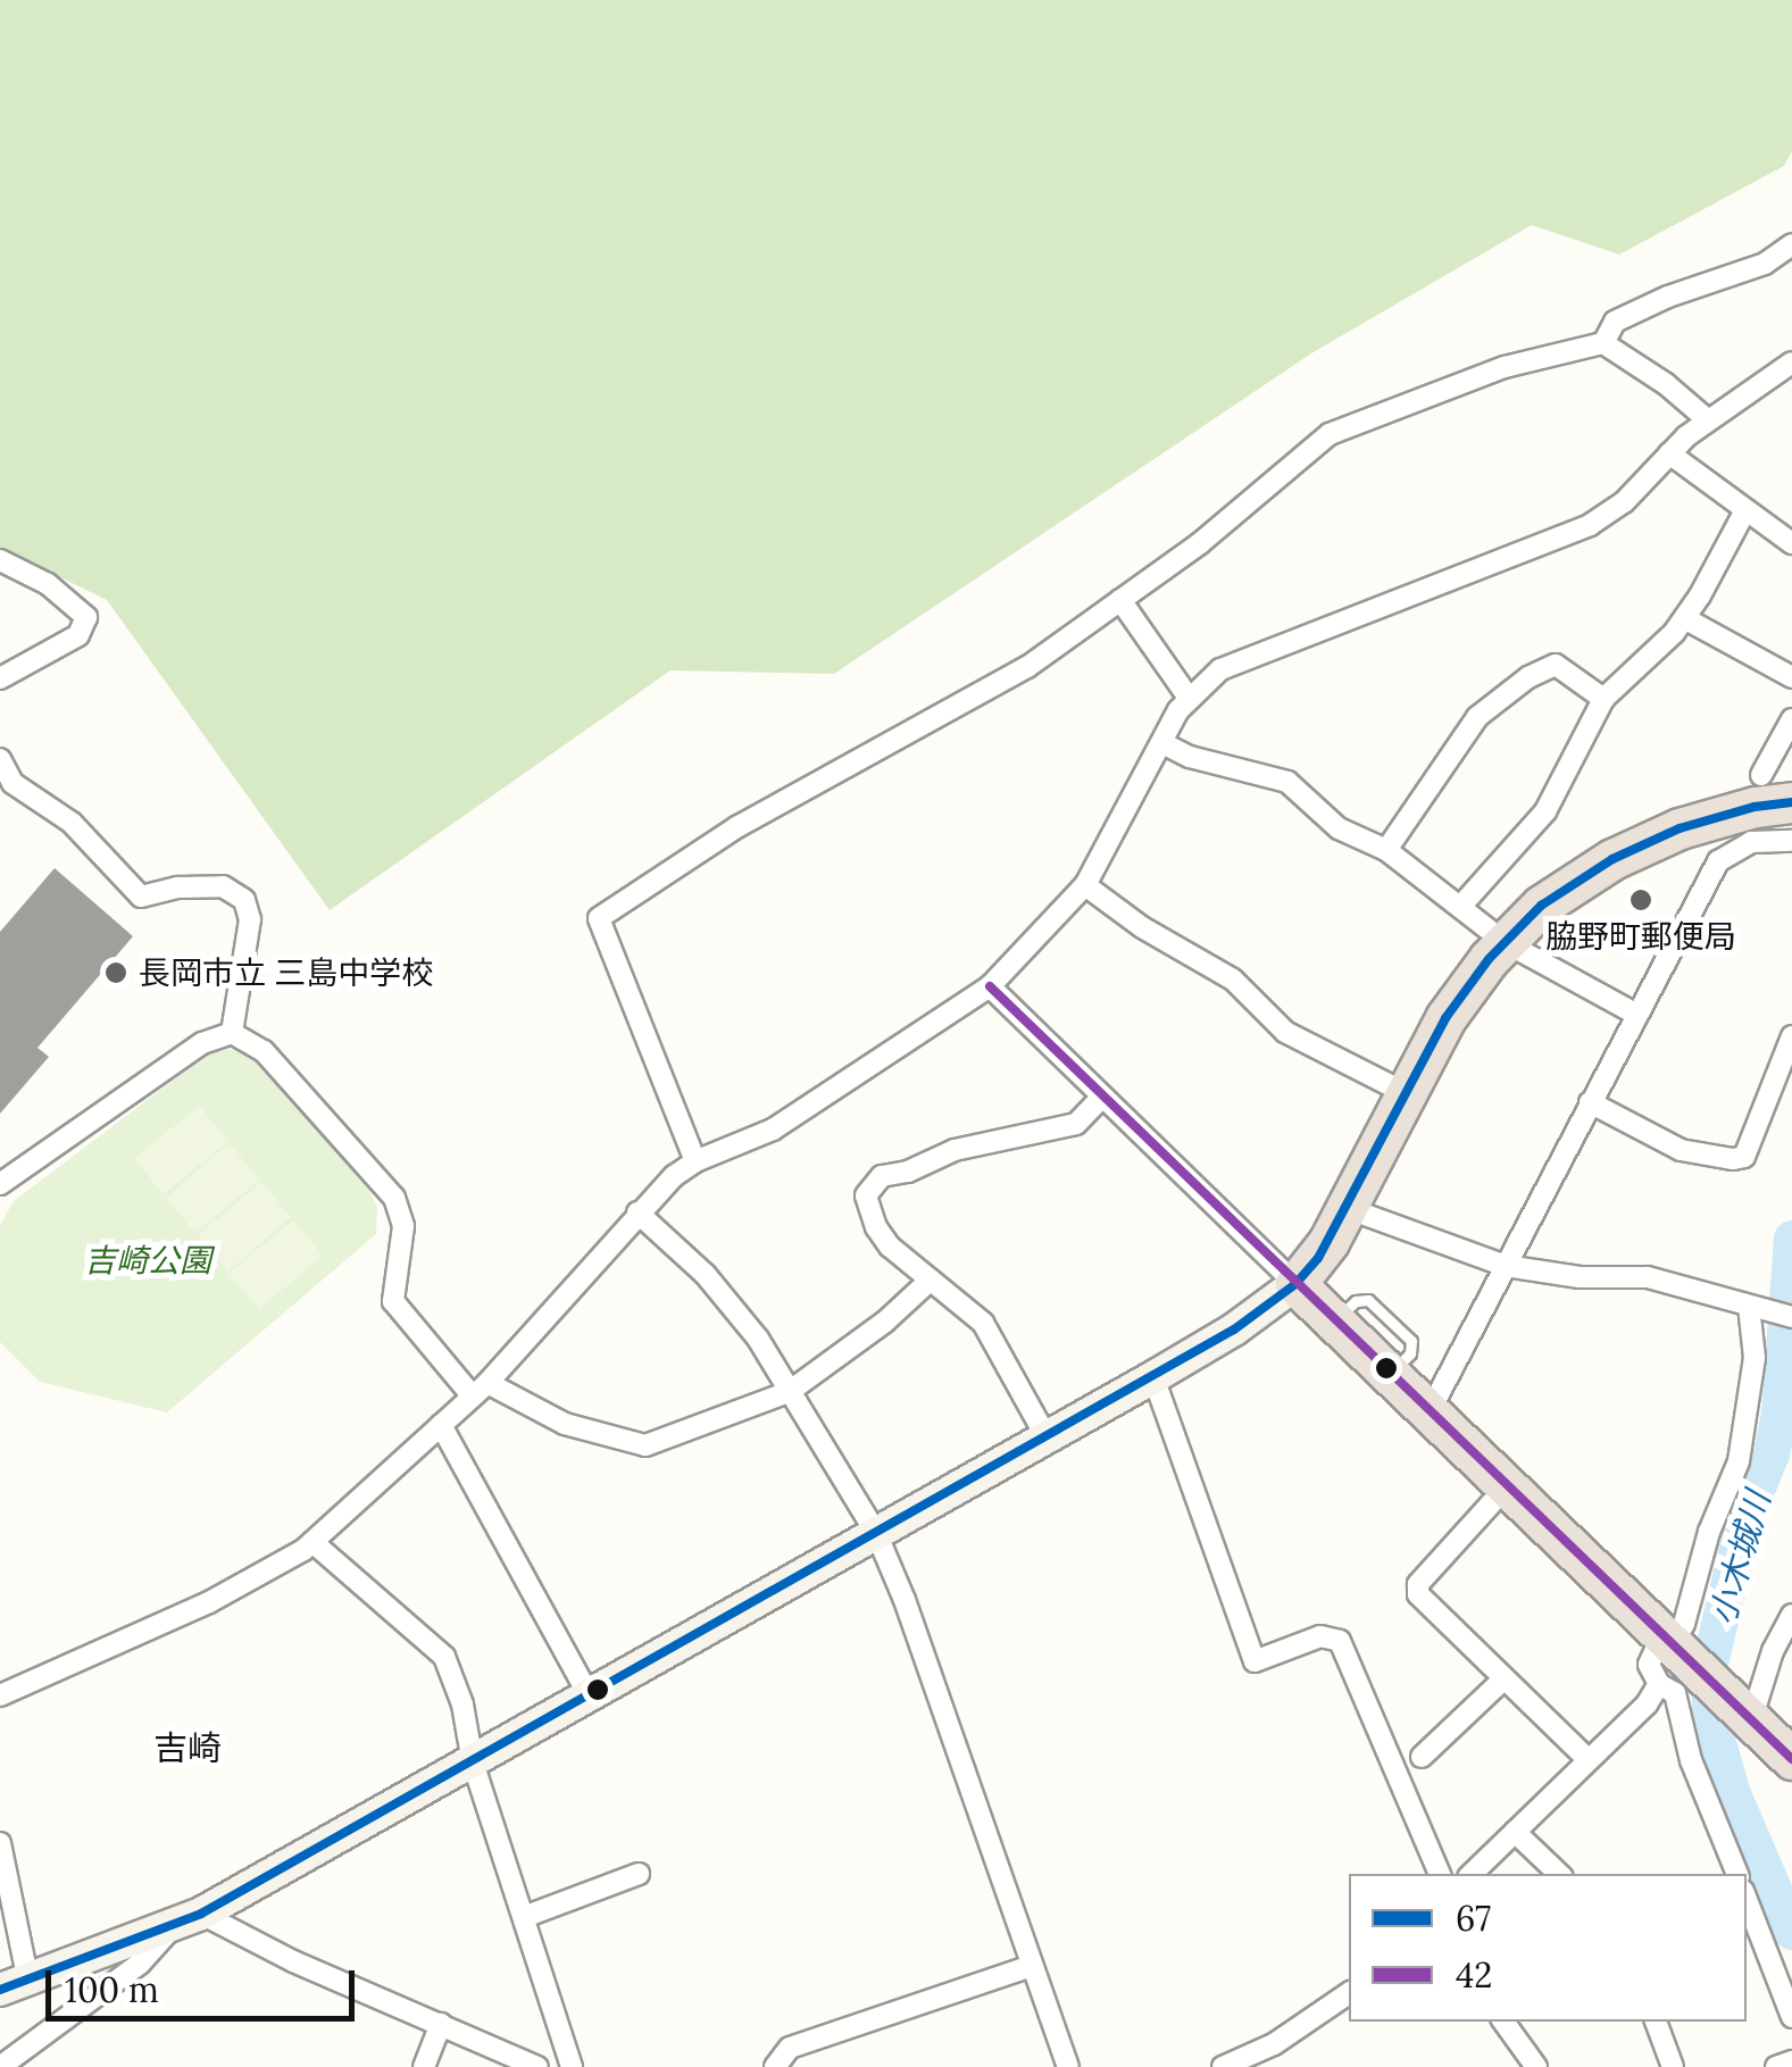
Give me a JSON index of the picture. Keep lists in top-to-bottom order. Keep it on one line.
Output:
{"districts":["吉崎"],"water":["小木城川"],"parks":["吉崎公園"],"places":["脇野町郵便局","長岡市立 三島中学校"],"lines":["transit line 67","transit line 42"],"legend":["67","42"],"scale_bar":"100 m"}
